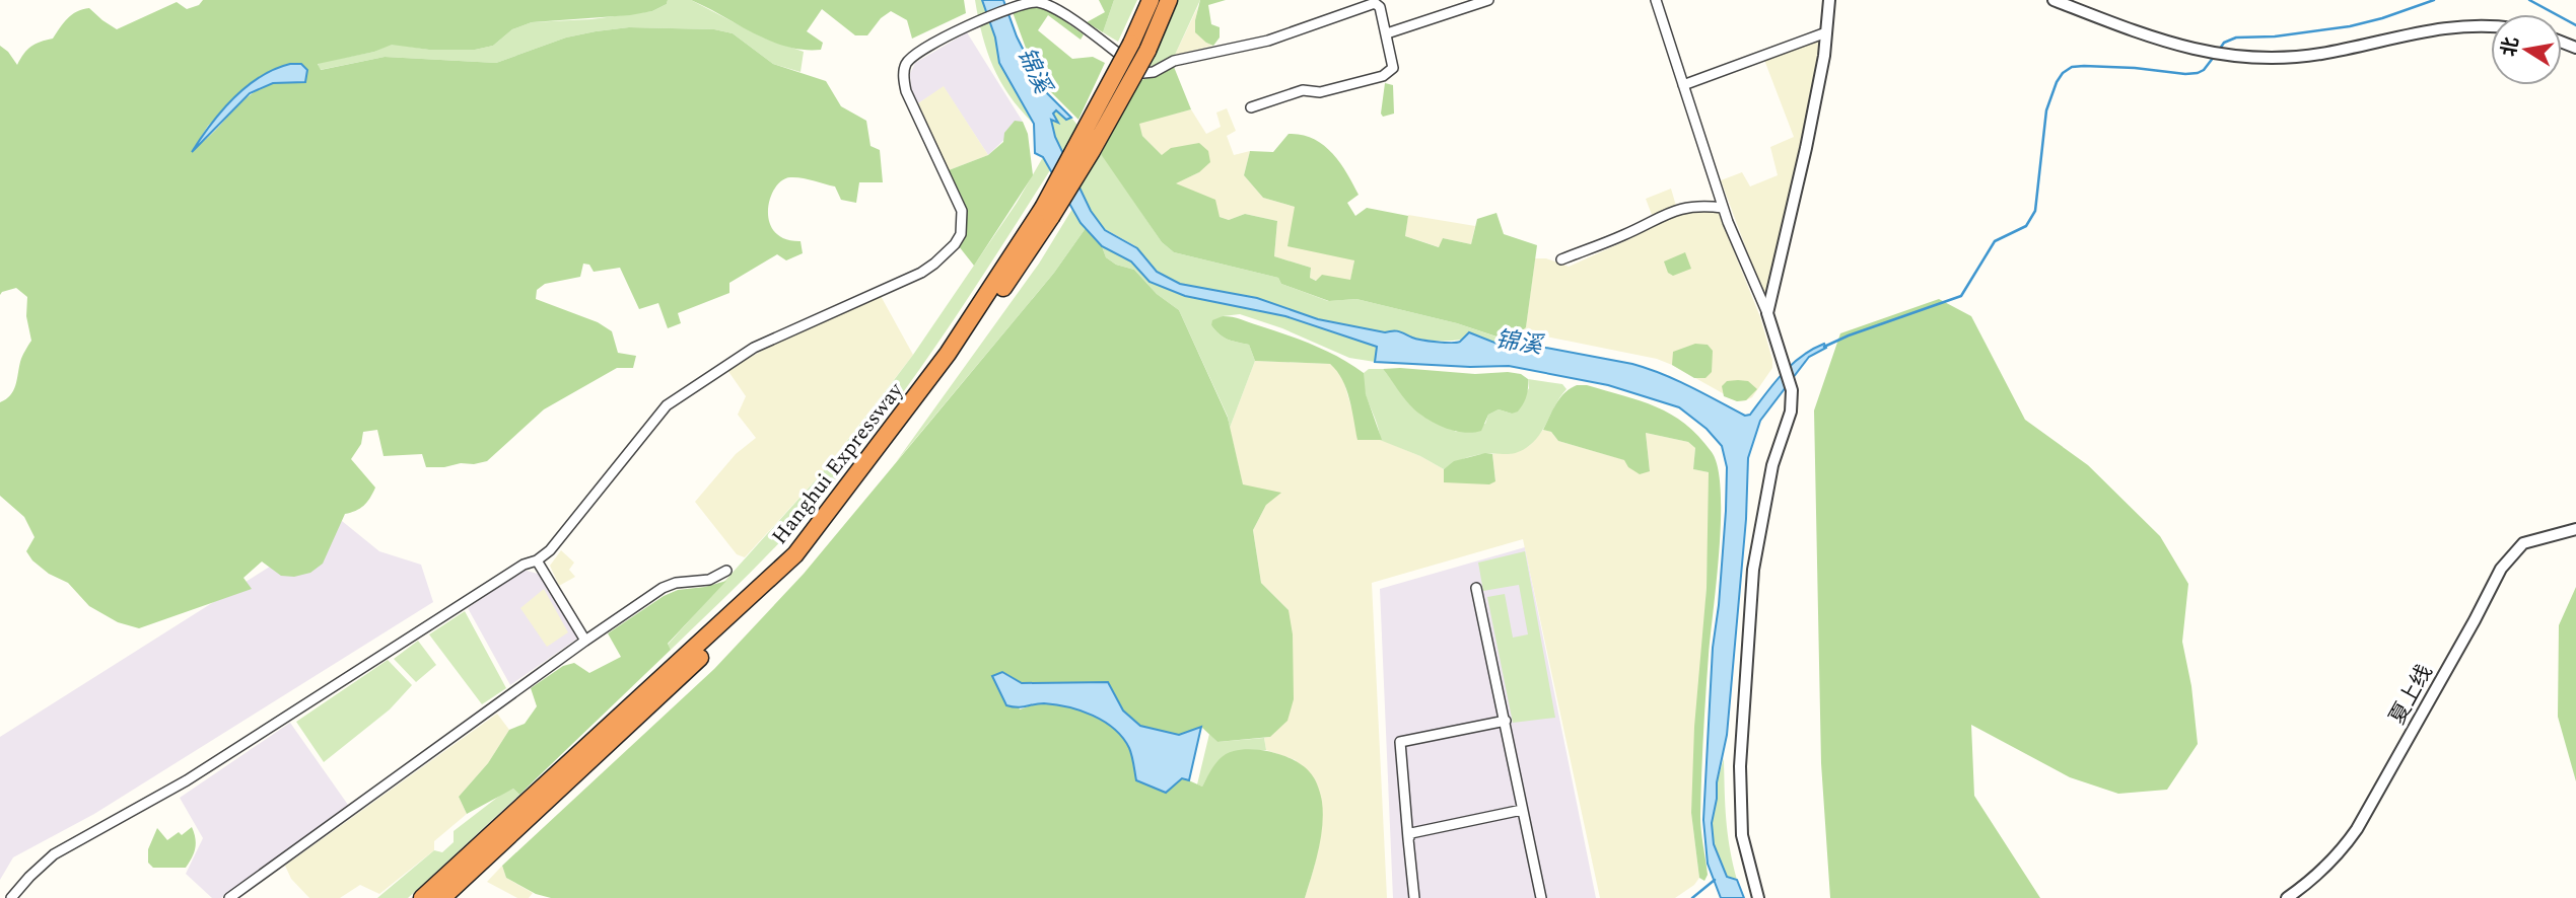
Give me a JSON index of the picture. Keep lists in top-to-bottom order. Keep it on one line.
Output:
{"streets":{"highway":["Hanghui Expressway"],"street":["夏上线"]},"water":["锦溪"],"north":"left"}
